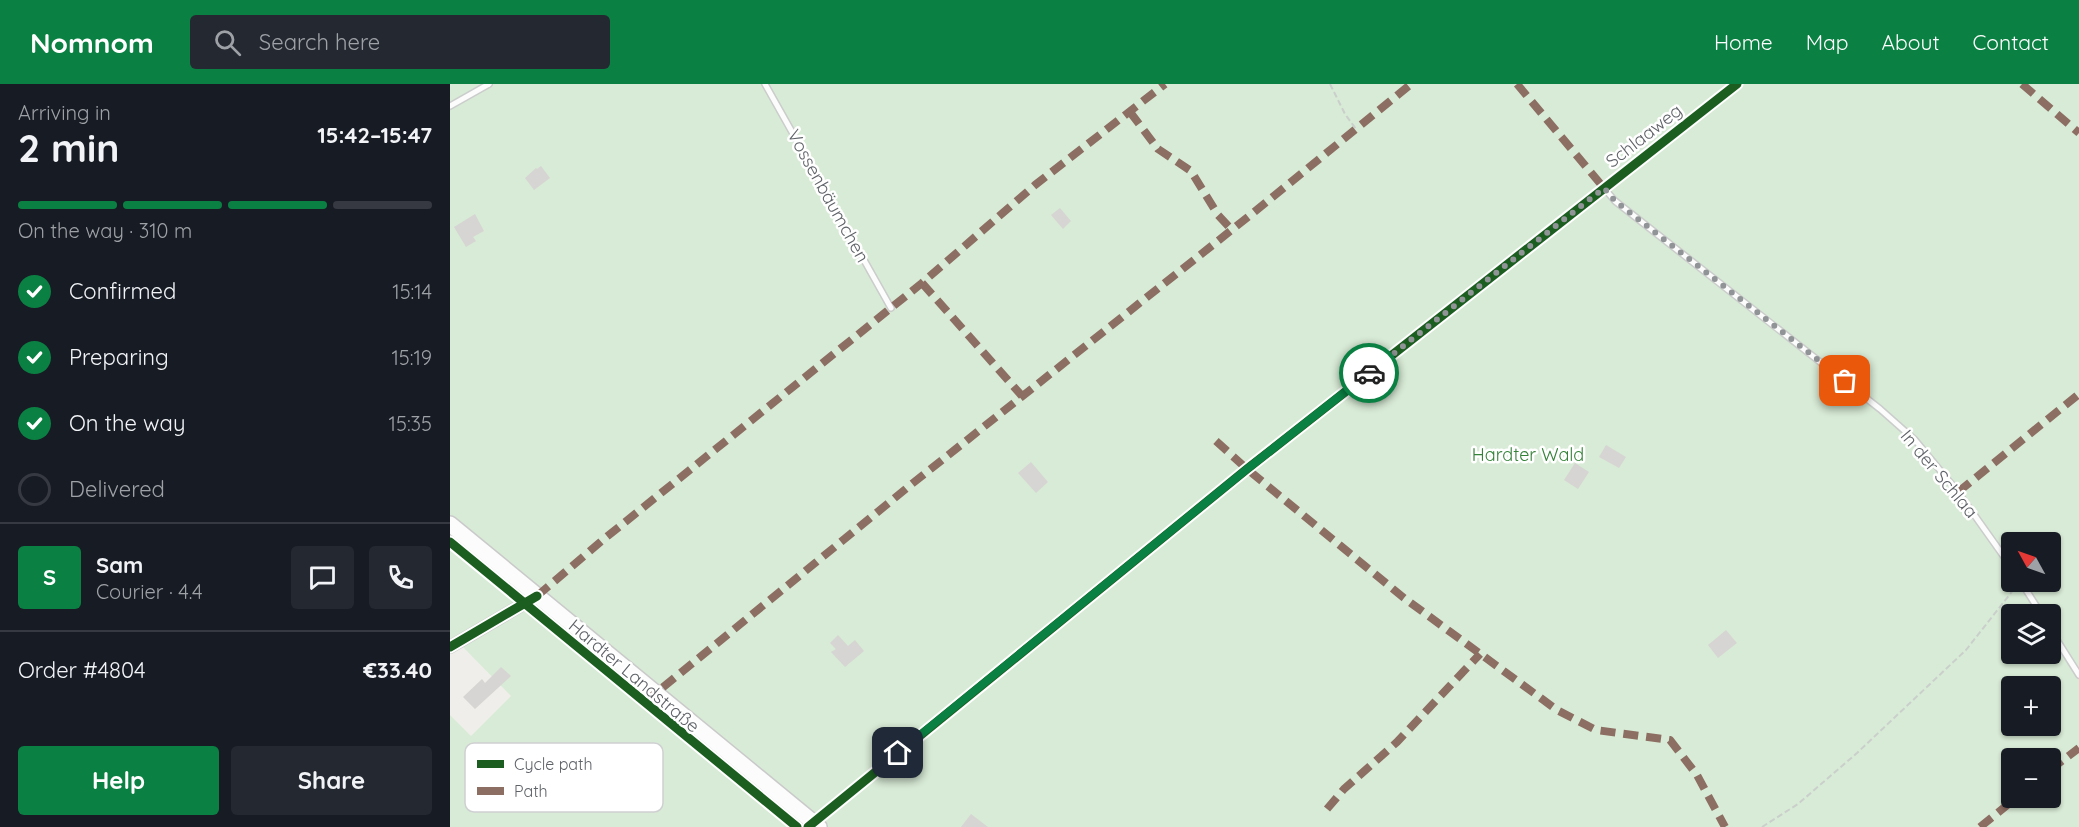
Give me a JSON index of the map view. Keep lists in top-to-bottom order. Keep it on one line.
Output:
{"streets":{"main road":["Hardter Landstraße"],"lane":["Schlaaweg","Vossenbäumchen","In der Schlaa"]},"crossings":[["Schlaaweg","In der Schlaa"],["Schlaaweg","Hardter Landstraße"]],"parks":["Hardter Wald"],"legend":["Cycle path","Path"],"north":"top left","page":{"header":"Nomnom","search":"Search here","nav":["Home","Map","About","Contact"],"heading":["2 min","Arriving in","15:42–15:47"],"panel":["Sam","Courier · 4.4","Order #4804","€33.40"],"bar":"On the way · 310 m","list":[["Confirmed","15:14"],["Preparing","15:19"],["On the way","15:35"],"Delivered"],"map_buttons":["+","−"],"round":"S","buttons":["Help","Share"]}}
